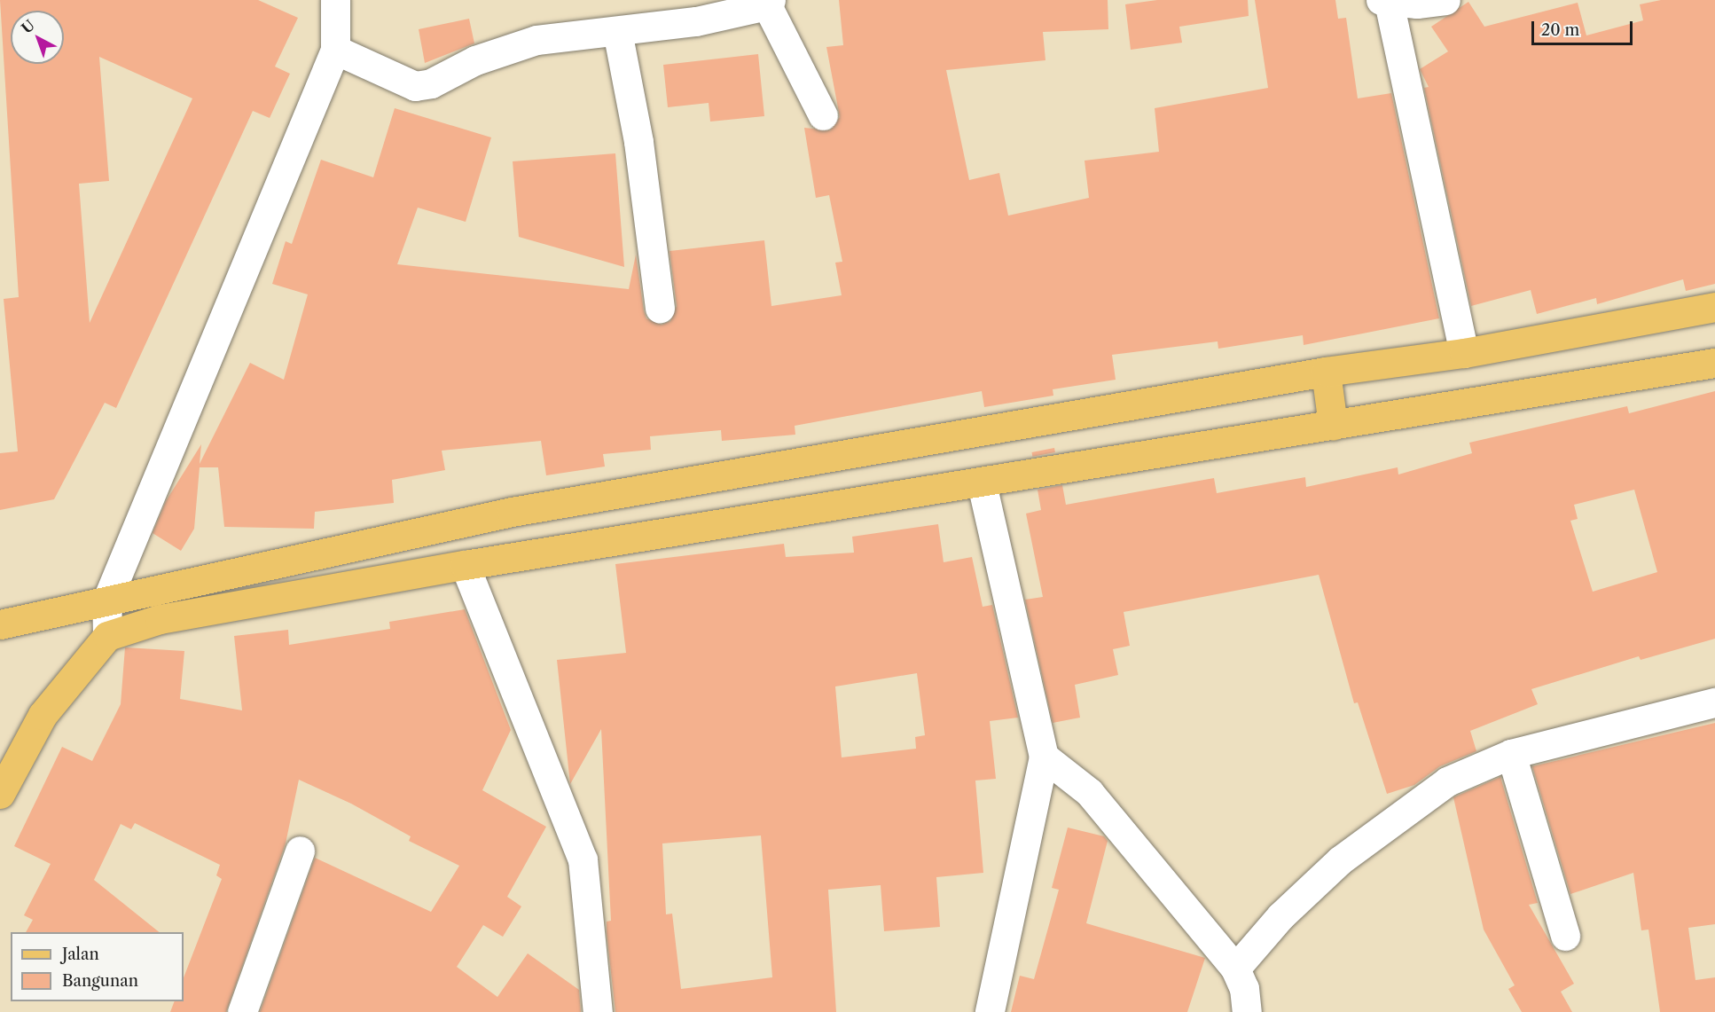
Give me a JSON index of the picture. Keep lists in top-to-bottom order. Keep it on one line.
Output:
{"legend":["Jalan","Bangunan"],"scale_bar":"20 m","north":"top left"}
